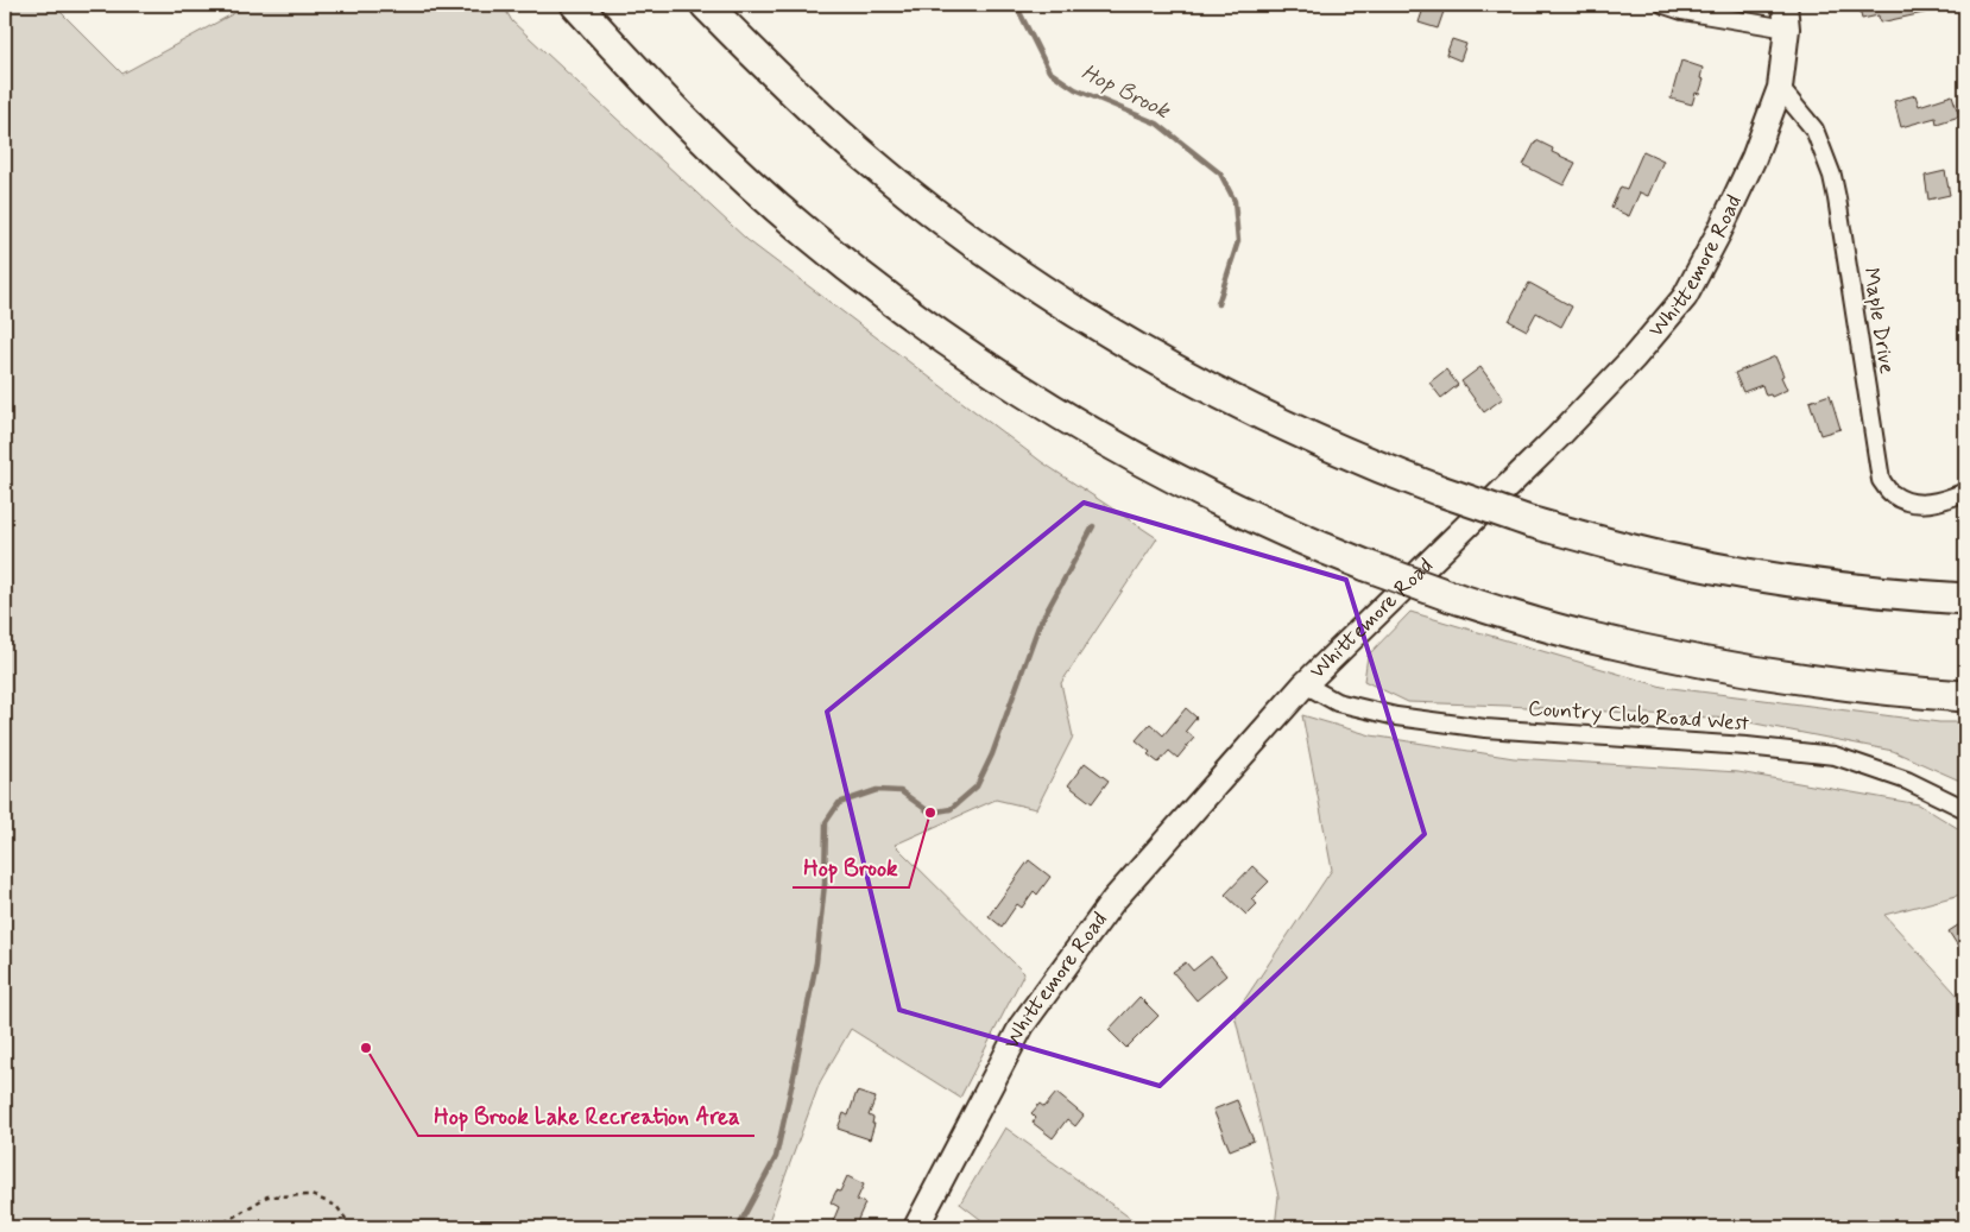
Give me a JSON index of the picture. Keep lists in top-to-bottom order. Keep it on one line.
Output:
{"streets":{"main road":["Whittemore Road"],"street":["Maple Drive","Country Club Road West"]},"crossings":[["Whittemore Road","Maple Drive"],["Whittemore Road","Country Club Road West"]],"water":["Hop Brook"],"places":["Hop Brook","Hop Brook Lake Recreation Area"]}
